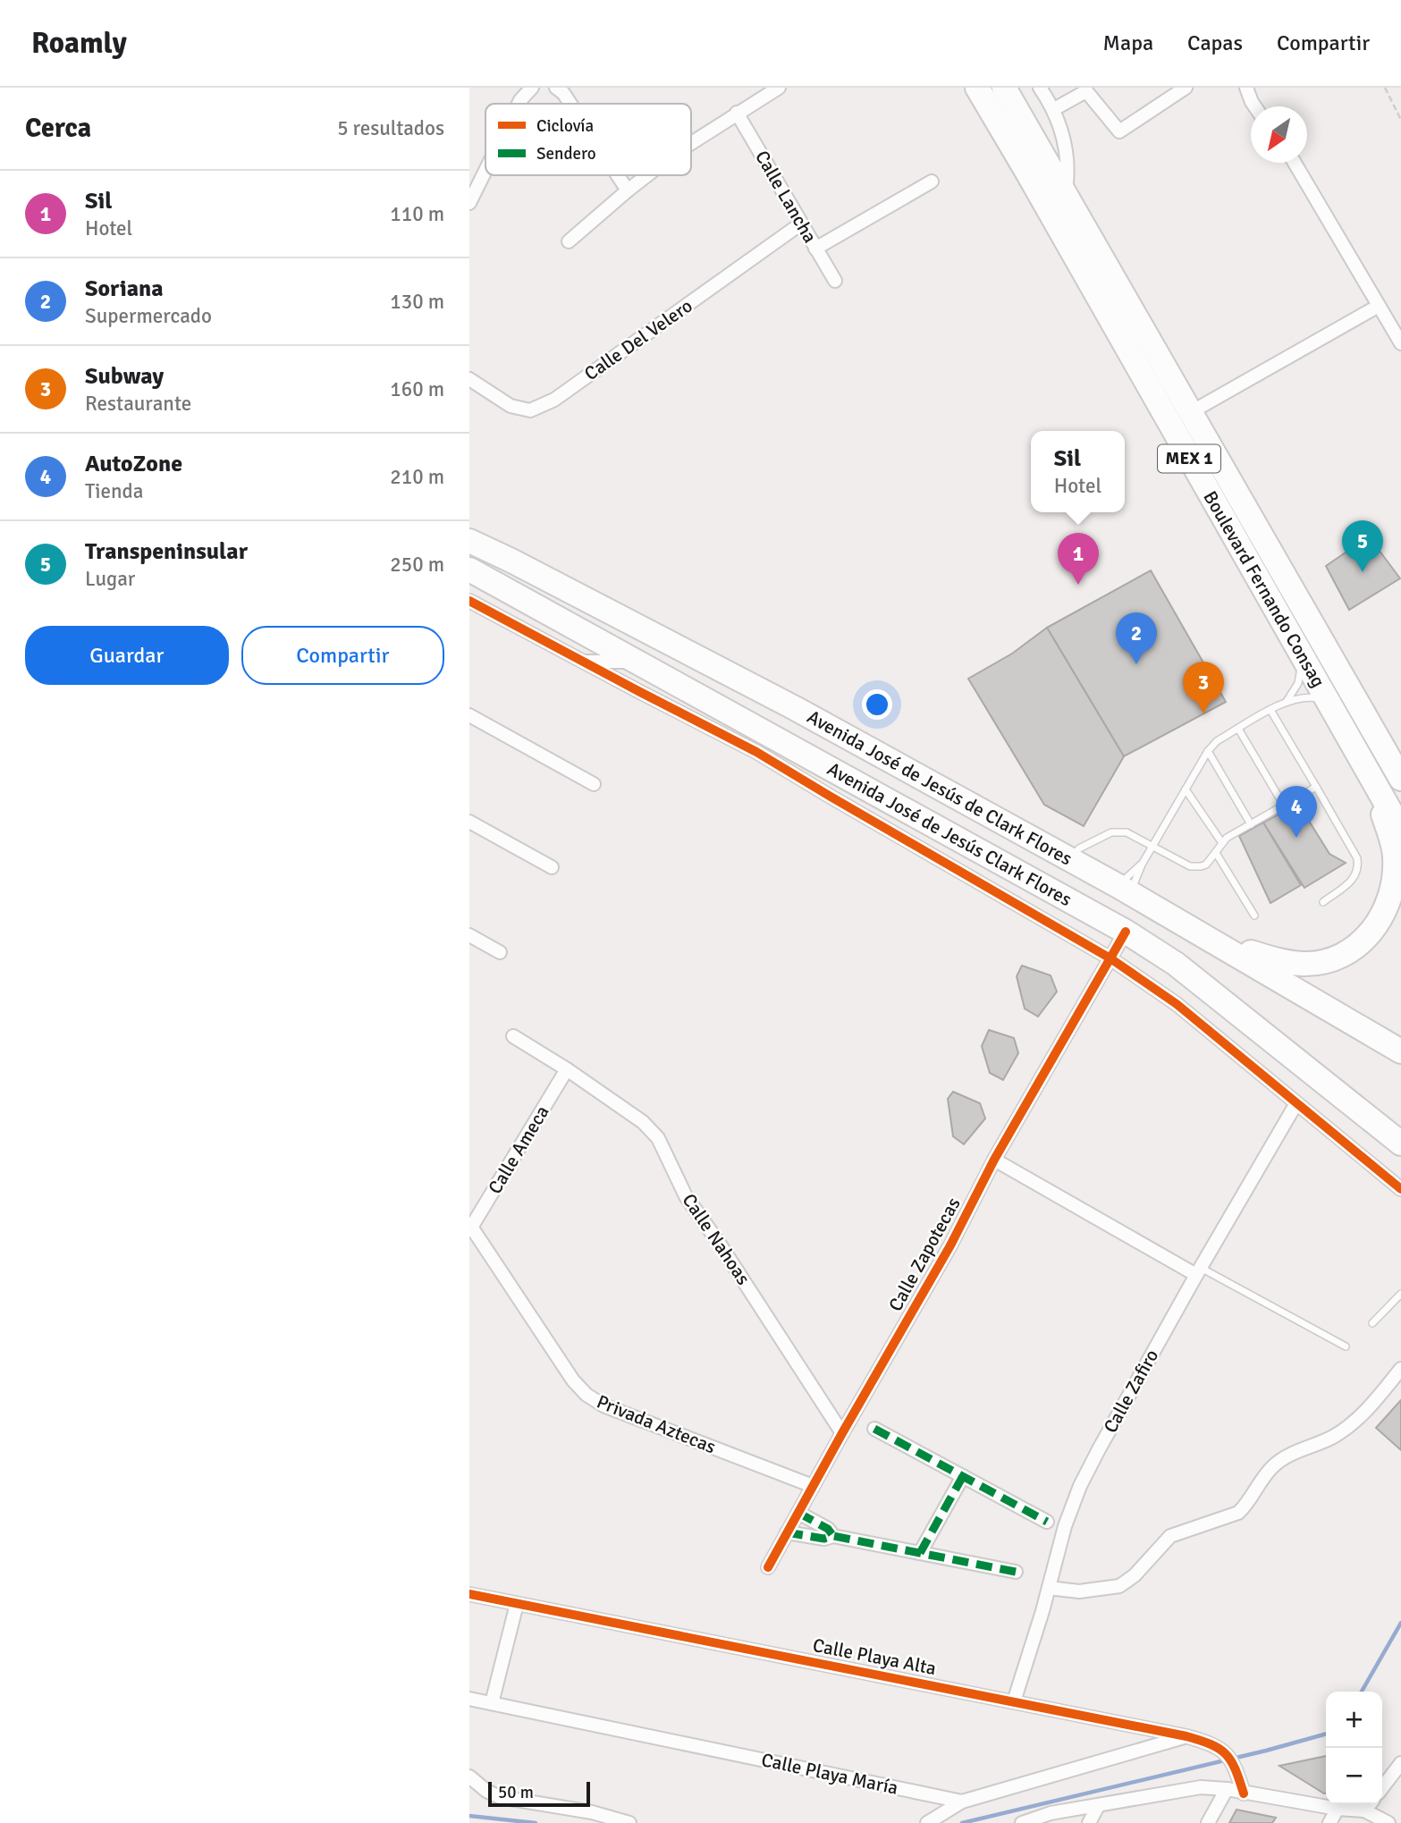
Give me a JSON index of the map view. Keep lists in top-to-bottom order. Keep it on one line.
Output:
{"streets":{"highway":["MEX 1","Boulevard Fernando Consag","Avenida José de Jesús de Clark Flores","Avenida José de Jesús Clark Flores"],"street":["Calle Lancha","Calle Del Velero","Calle Ameca","Calle Nahoas","Calle Zapotecas","Calle Zafiro","Privada Aztecas","Calle Playa Alta","Calle Playa María"]},"crossings":[["Calle Lancha","Calle Del Velero"],["Avenida José de Jesús Clark Flores","Calle Zapotecas"],["Calle Ameca","Calle Nahoas"],["Calle Ameca","Privada Aztecas"],["Calle Nahoas","Calle Zapotecas"],["Calle Zapotecas","Privada Aztecas"],["Calle Zafiro","Calle Playa Alta"],["Calle Playa Alta","Calle Playa María"]],"legend":["Ciclovía","Sendero"],"scale_bar":"50 m","north":"bottom left","page":{"header":"Roamly","nav":["Mapa","Capas","Compartir"],"heading":["Cerca","5 resultados"],"list":[{"mark":"1","name":"Sil","note":"Hotel","value":"110 m"},{"mark":"2","name":"Soriana","note":"Supermercado","value":"130 m"},{"mark":"3","name":"Subway","note":"Restaurante","value":"160 m"},{"mark":"4","name":"AutoZone","note":"Tienda","value":"210 m"},{"mark":"5","name":"Transpeninsular","note":"Lugar","value":"250 m"}],"popup":["Sil","Hotel"],"pins":["5","1","2","3","4"],"buttons":["Guardar","Compartir"],"map_buttons":["+","−"],"scale":"50 m"}}
